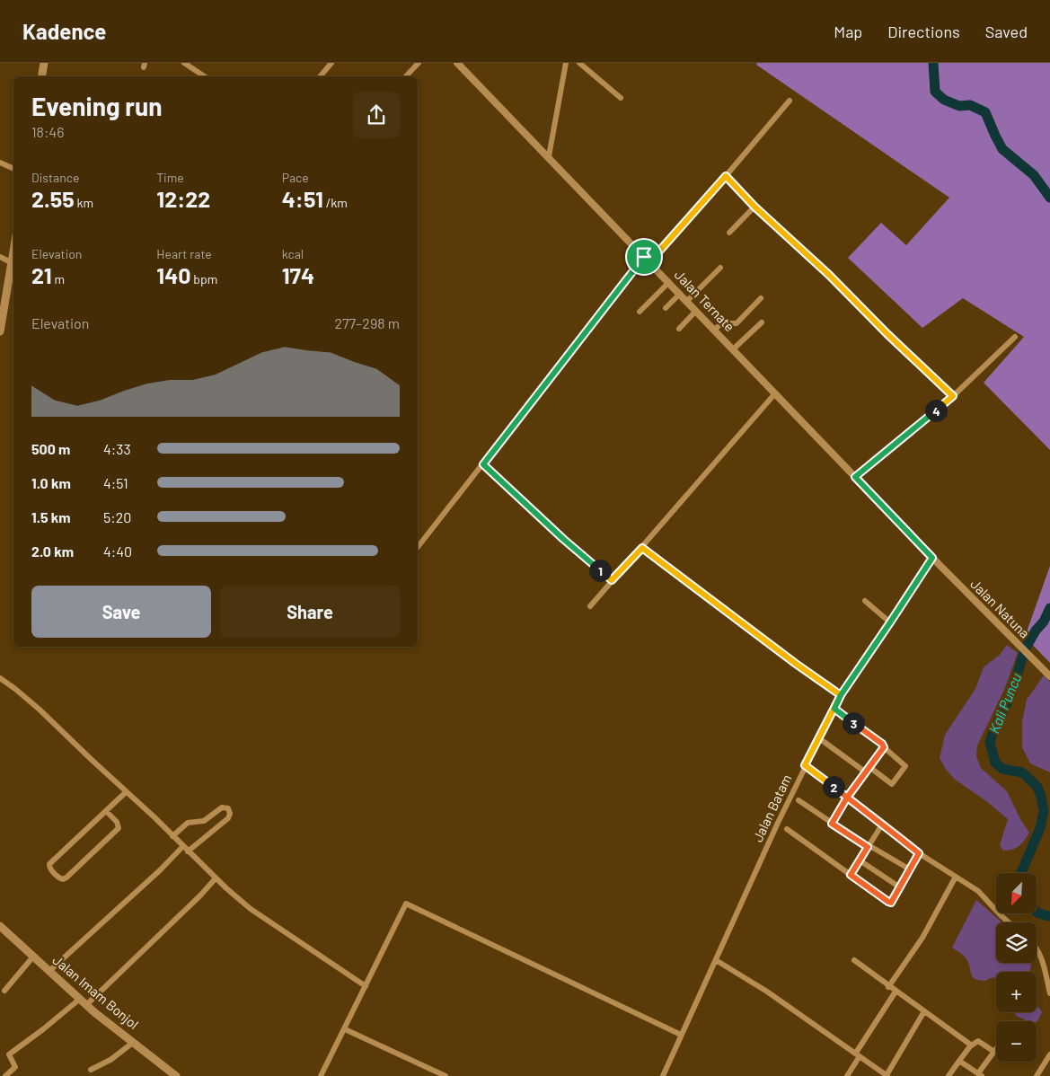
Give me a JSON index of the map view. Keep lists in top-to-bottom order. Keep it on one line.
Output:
{"streets":{"main road":["Jalan Imam Bonjol"],"street":["Jalan Ternate","Jalan Natuna","Jalan Batam"]},"crossings":[["Jalan Ternate","Jalan Natuna"],["Jalan Ternate","Jalan Batam"],["Jalan Natuna","Jalan Batam"]],"water":["Kali Puncu"],"north":"bottom left","page":{"header":"Kadence","nav":["Map","Directions","Saved"],"heading":["Evening run","18:46"],"stats":[["Distance","2.55 km"],["Time","12:22"],["Pace","4:51 /km"],["Elevation","21 m"],["Heart rate","140 bpm"],["kcal","174"]],"chart":["Elevation","277–298 m"],"pins":["4","1","3","2"],"list":[{"name":"500 m","note":"4:33"},{"name":"1.0 km","note":"4:51"},{"name":"1.5 km","note":"5:20"},{"name":"2.0 km","note":"4:40"}],"buttons":["Save","Share"],"map_buttons":["+","−"]}}
